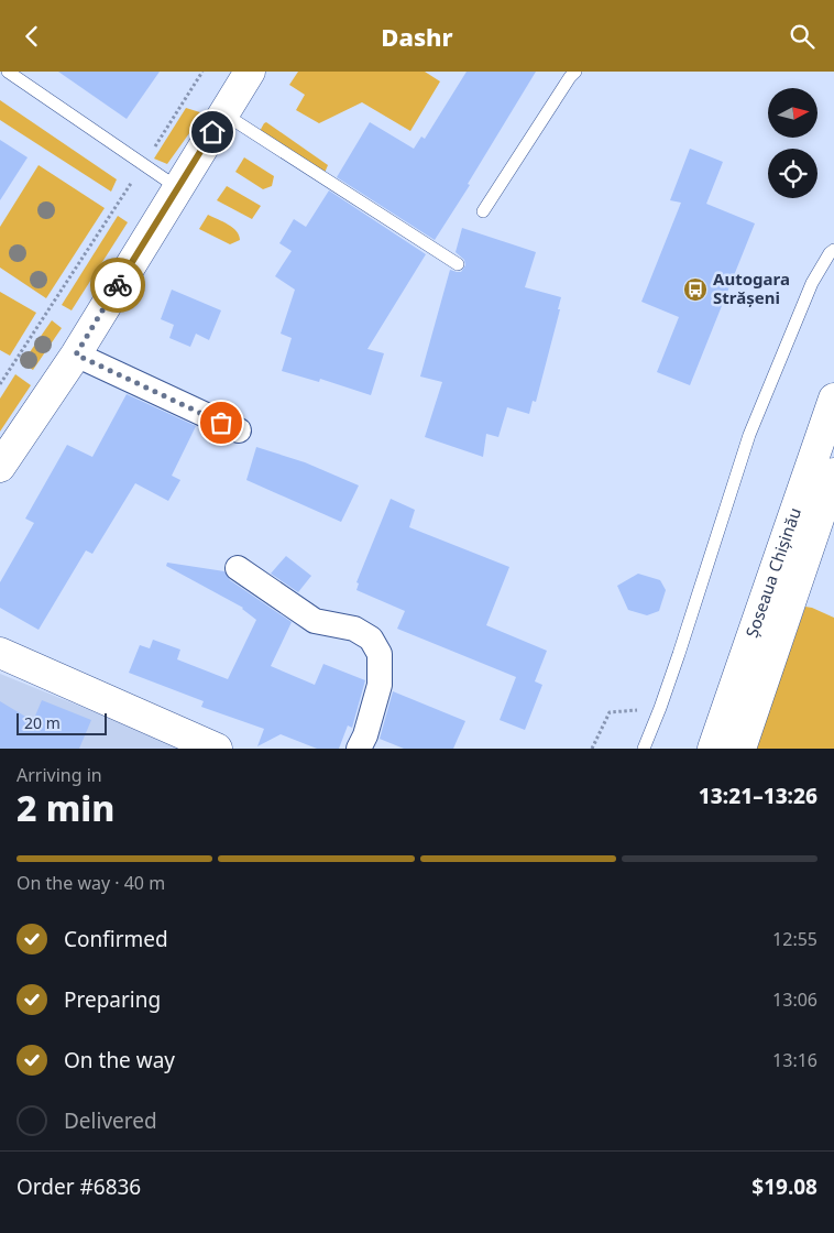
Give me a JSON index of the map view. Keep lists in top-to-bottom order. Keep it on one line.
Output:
{"streets":{"main road":["Șoseaua Chișinău"]},"places":{"bus stop":["Autogara Strășeni"]},"scale_bar":"20 m","north":"right","page":{"header":"Dashr","scale":"20 m","heading":["2 min","Arriving in","13:21–13:26"],"panel":["Order #6836","$19.08"],"bar":"On the way · 40 m","list":[["Confirmed","12:55"],["Preparing","13:06"],["On the way","13:16"],"Delivered"]}}
